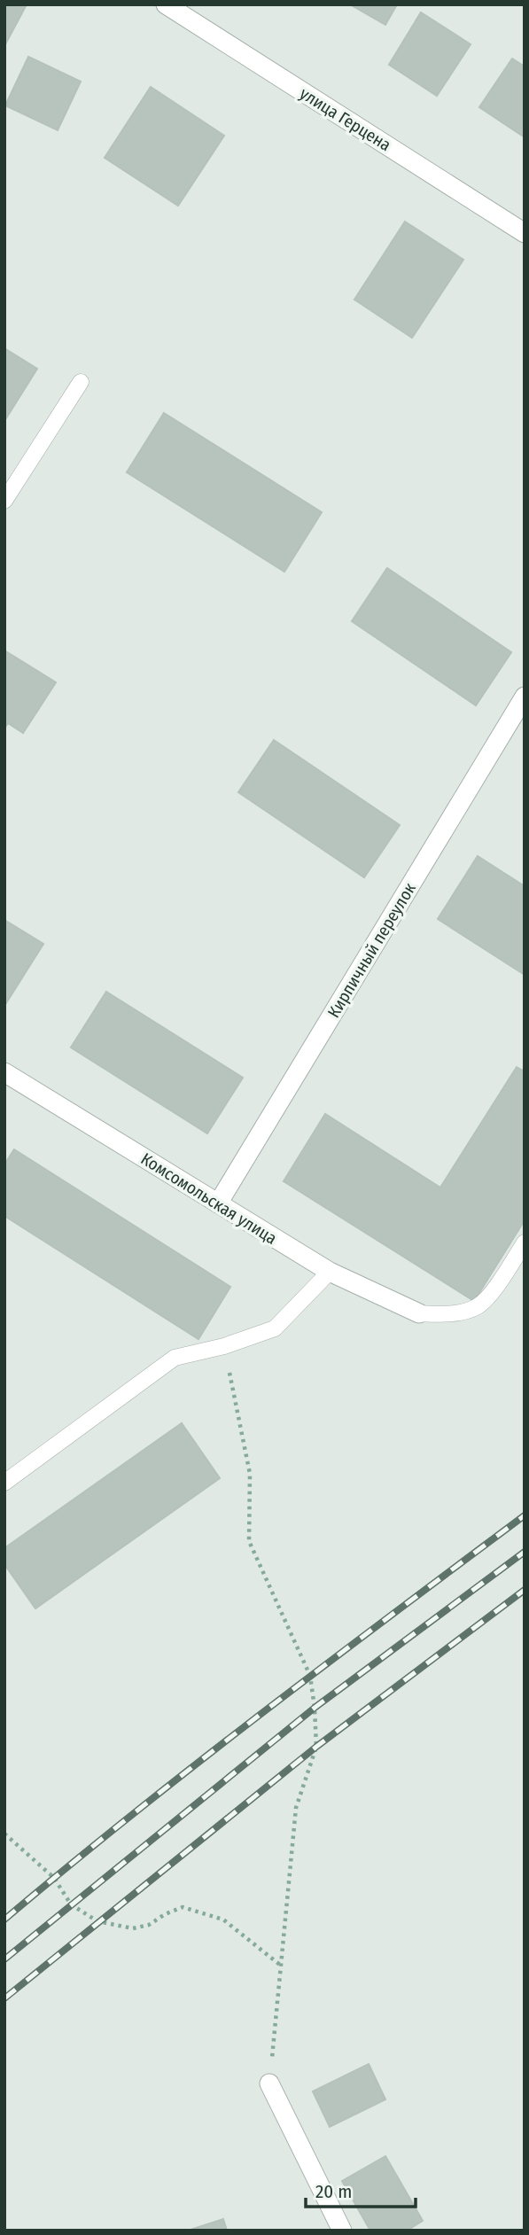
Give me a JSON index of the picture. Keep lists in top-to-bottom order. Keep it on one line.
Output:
{"streets":{"street":["улица Герцена","Кирпичный переулок","Комсомольская улица"]},"crossings":[["Кирпичный переулок","Комсомольская улица"]],"scale_bar":"20 m"}
